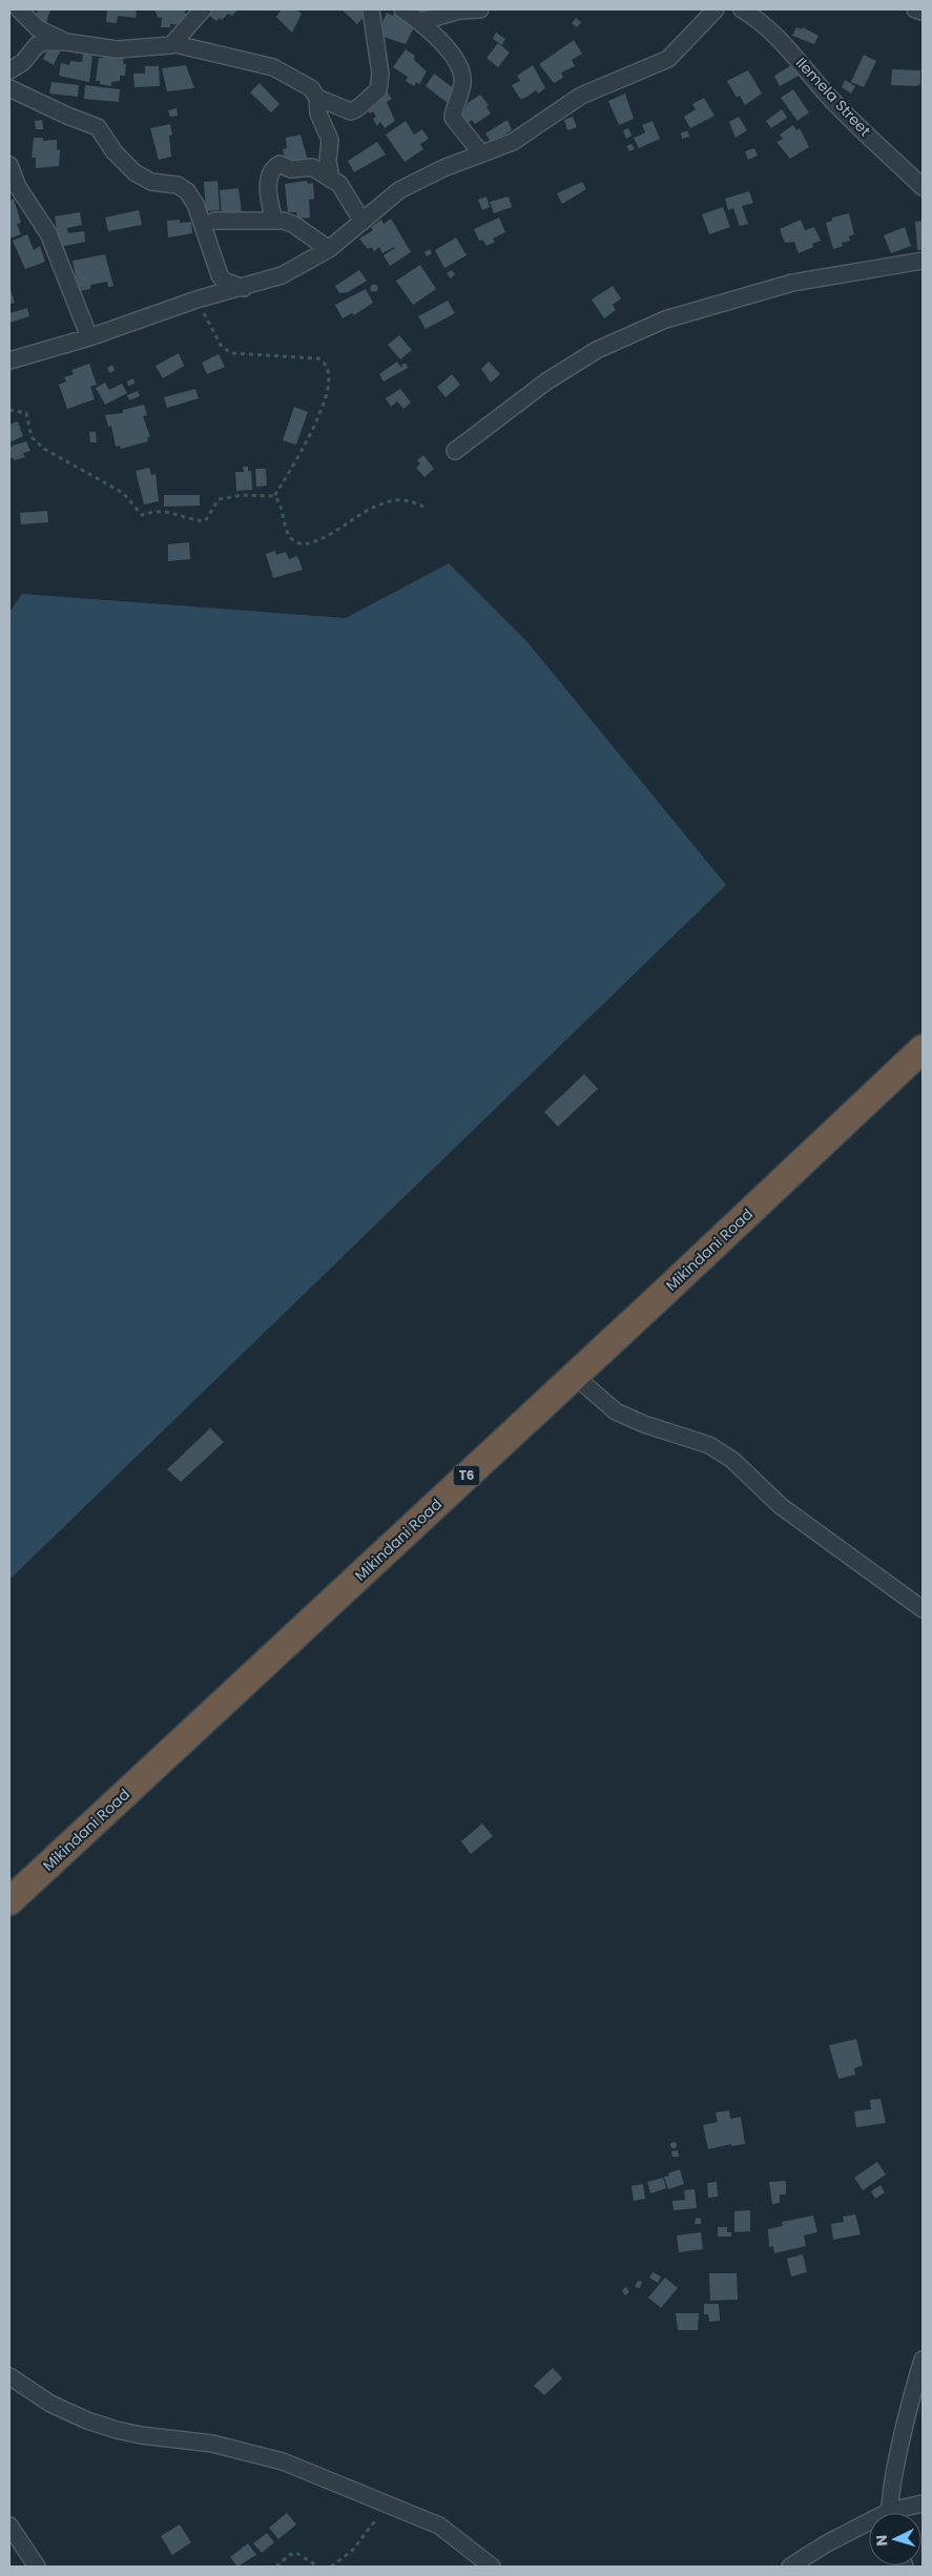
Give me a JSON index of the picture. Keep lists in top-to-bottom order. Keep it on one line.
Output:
{"streets":{"highway":["Mikindani Road","T6"],"street":["Ilemela Street"]},"north":"left"}
